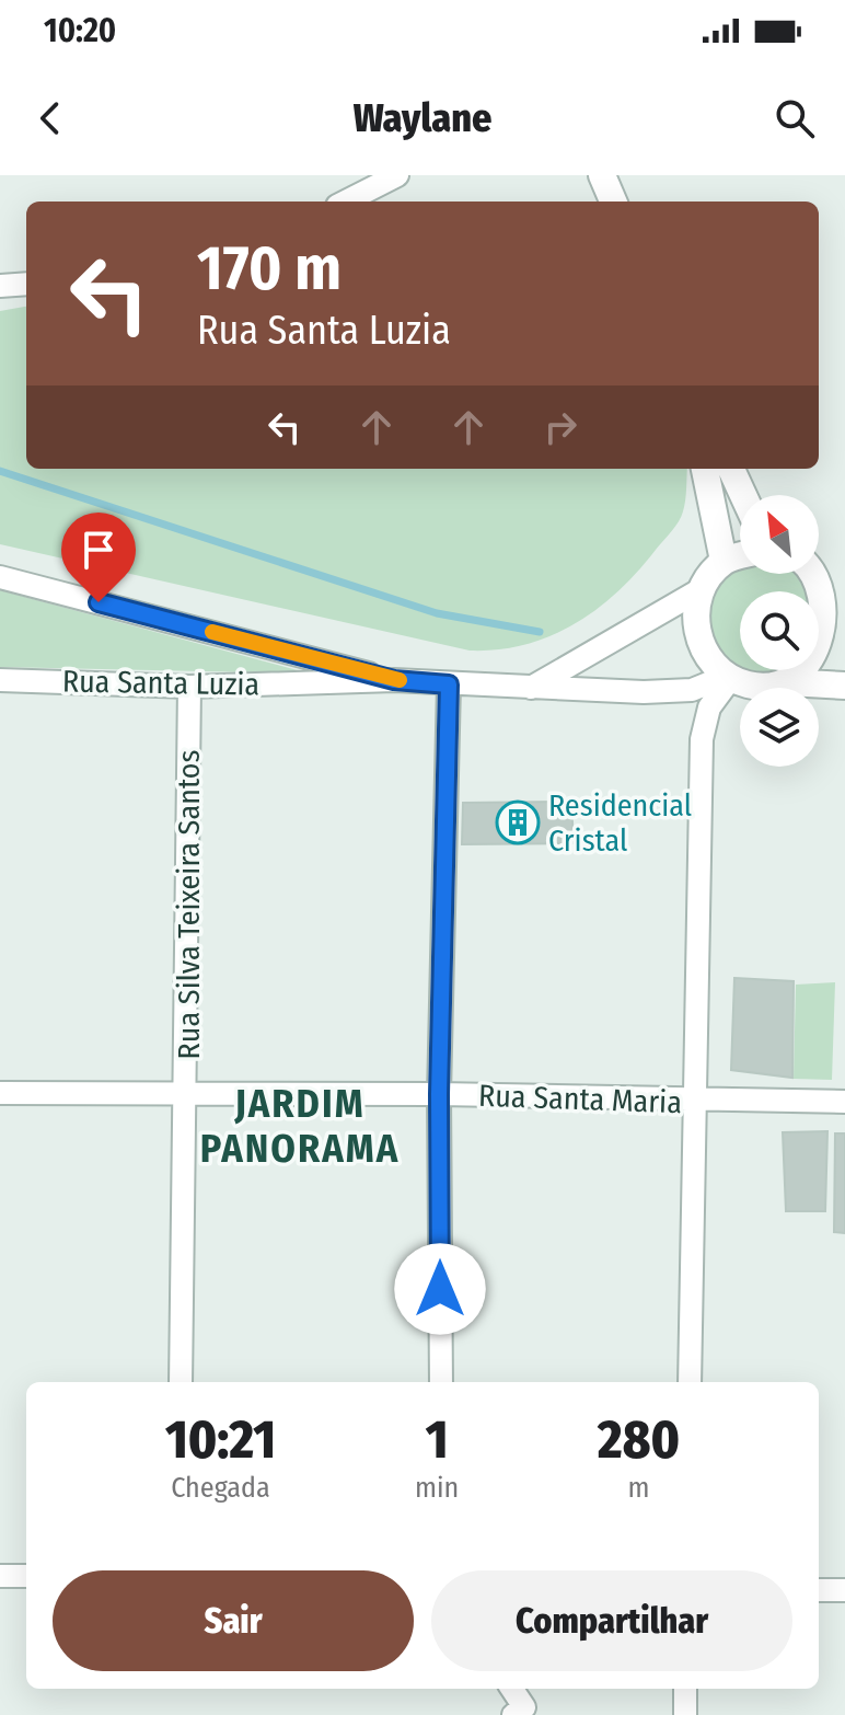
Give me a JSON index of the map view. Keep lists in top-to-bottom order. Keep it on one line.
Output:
{"streets":{"street":["Rua Santa Luzia","Rua Silva Teixeira Santos","Rua Santa Maria"]},"crossings":[["Rua Santa Luzia","Rua Silva Teixeira Santos"],["Rua Silva Teixeira Santos","Rua Santa Maria"]],"districts":["JARDIM PANORAMA"],"places":{"building":["Residencial Cristal"]},"north":"top left","page":{"status":"10:20","header":"Waylane","turn":["170 m","Rua Santa Luzia"],"eta":["10:21","Chegada","1","min","280","m"],"buttons":["Sair","Compartilhar"]}}
